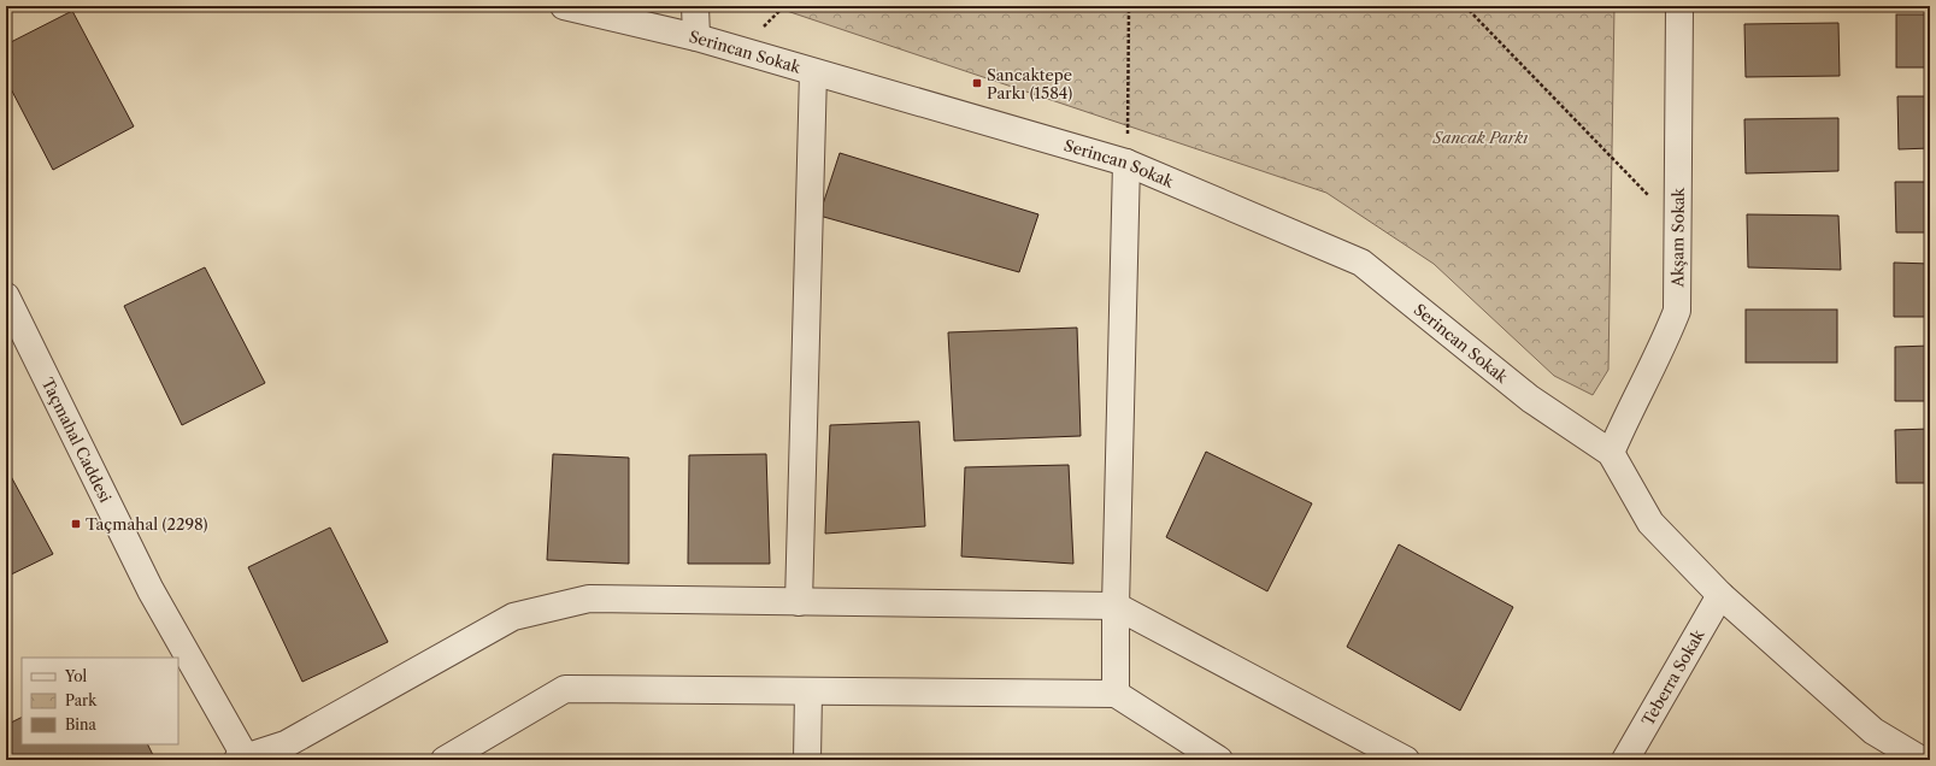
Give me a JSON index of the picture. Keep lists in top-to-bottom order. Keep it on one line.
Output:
{"streets":{"street":["Serincan Sokak","Akşam Sokak","Taçmahal Caddesi","Teberra Sokak"]},"crossings":[["Serincan Sokak","Akşam Sokak"]],"parks":["Sancak Parkı"],"places":{"transit":["Sancaktepe Parkı (1584)","Taçmahal (2298)"]},"legend":["Yol","Park","Bina"]}
